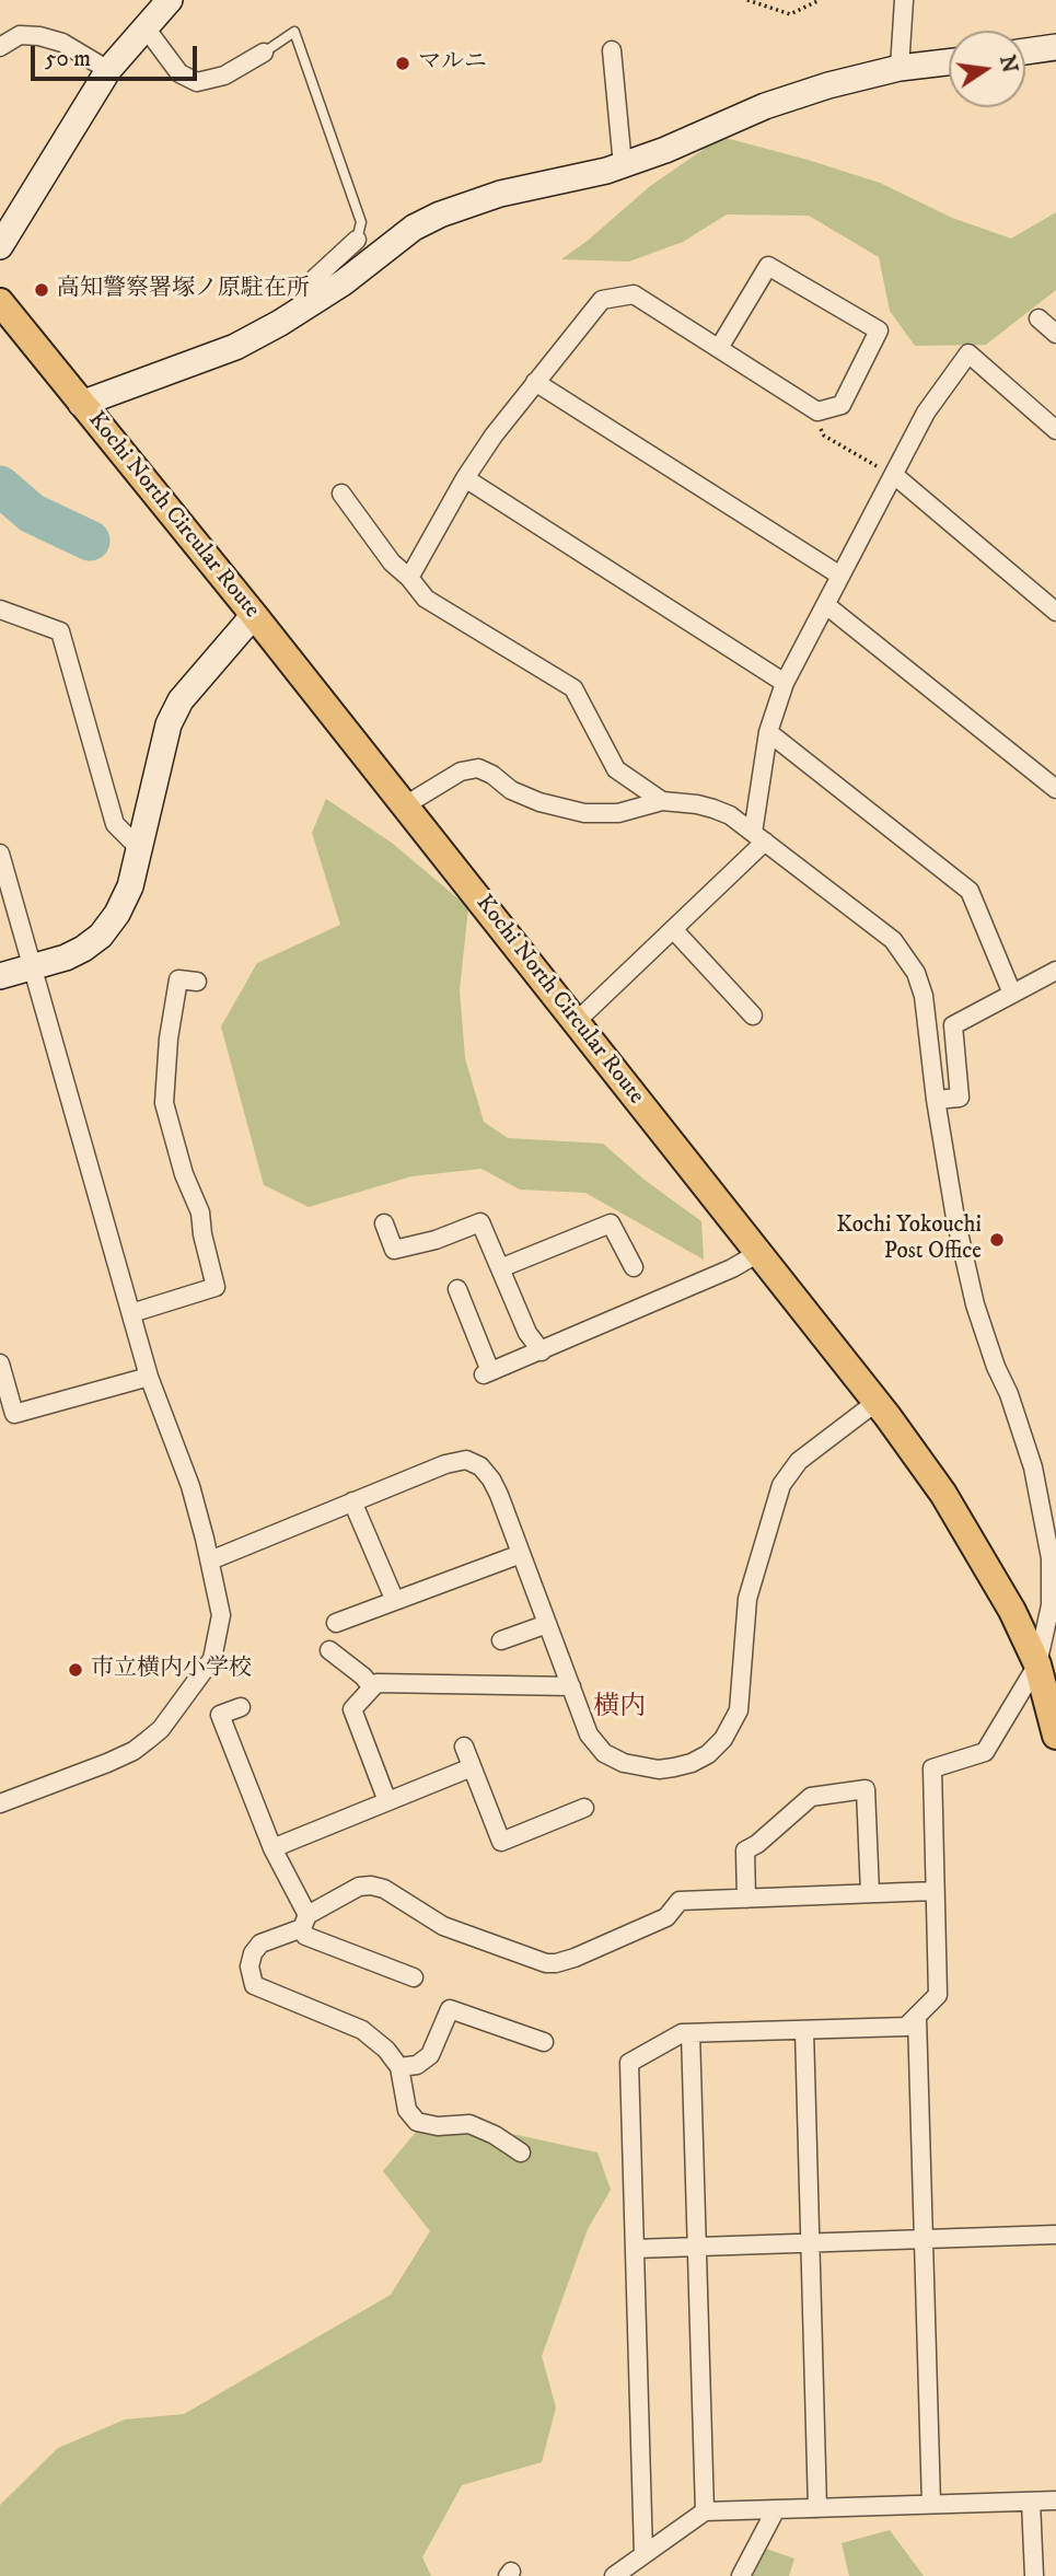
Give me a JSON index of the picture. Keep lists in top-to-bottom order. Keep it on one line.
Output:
{"streets":{"main road":["Kochi North Circular Route"]},"districts":["横内"],"places":["マルニ","高知警察署塚ノ原駐在所","Kochi Yokouchi Post Office","市立横内小学校"],"scale_bar":"50 m","north":"right"}
